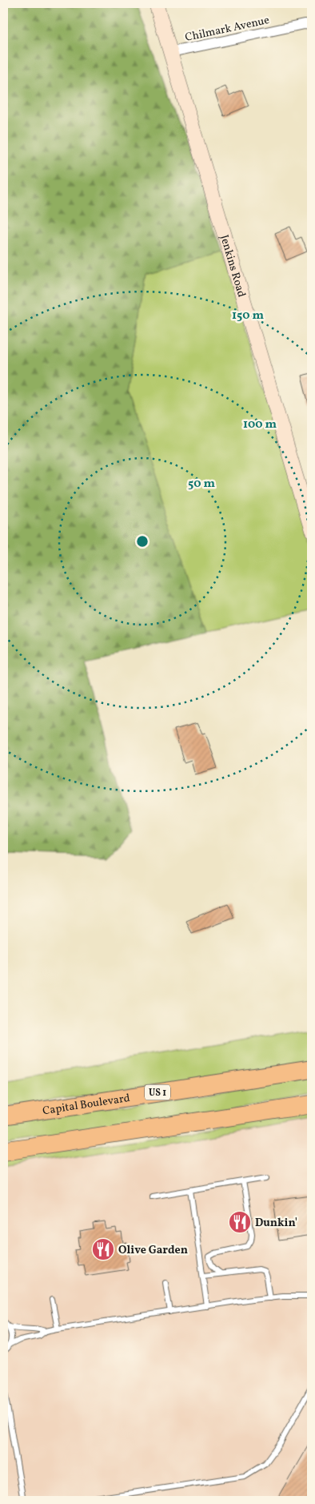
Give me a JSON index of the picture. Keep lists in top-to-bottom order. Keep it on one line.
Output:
{"streets":{"highway":["US 1","Capital Boulevard"],"street":["Chilmark Avenue","Jenkins Road"]},"crossings":[["Chilmark Avenue","Jenkins Road"]],"places":{"restaurant":["Dunkin'","Olive Garden"]},"rings":["150 m","100 m","50 m"]}
